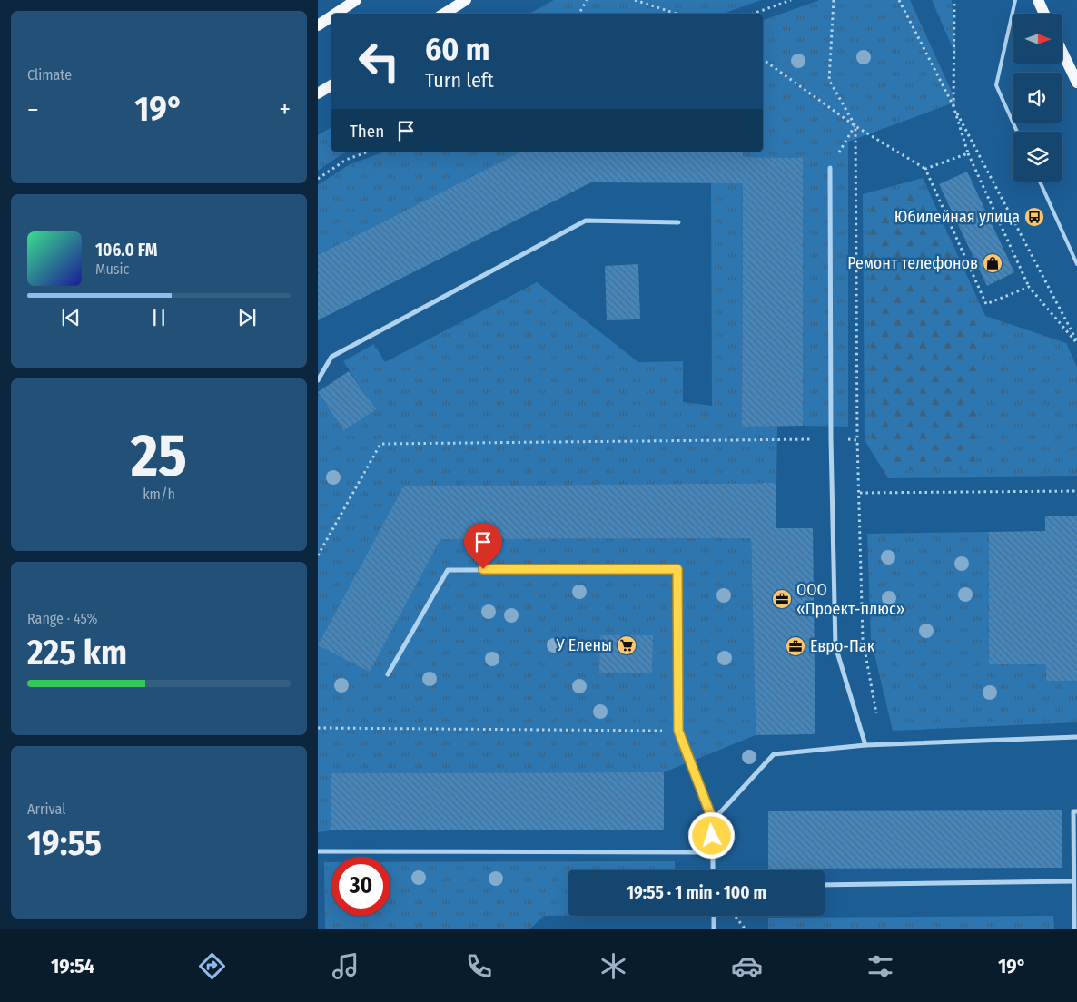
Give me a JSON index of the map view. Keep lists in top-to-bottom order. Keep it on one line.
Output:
{"places":{"bus stop":["Юбилейная улица"],"shop":["Ремонт телефонов"],"office":["ООО «Проект-плюс»","Евро-Пак"],"supermarket":["У Елены"]},"north":"right","page":{"tile":["Climate",["25","km/h"],["Range · 45%","225 km"],["Arrival","19:55"]],"turn":["60 m","Turn left"],"heat":["−","19°","+"],"then":"Then","song":["106.0 FM","Music"],"limit":"30","trip":"19:55 · 1 min · 100 m","tabs":["19:54","19°"]}}
